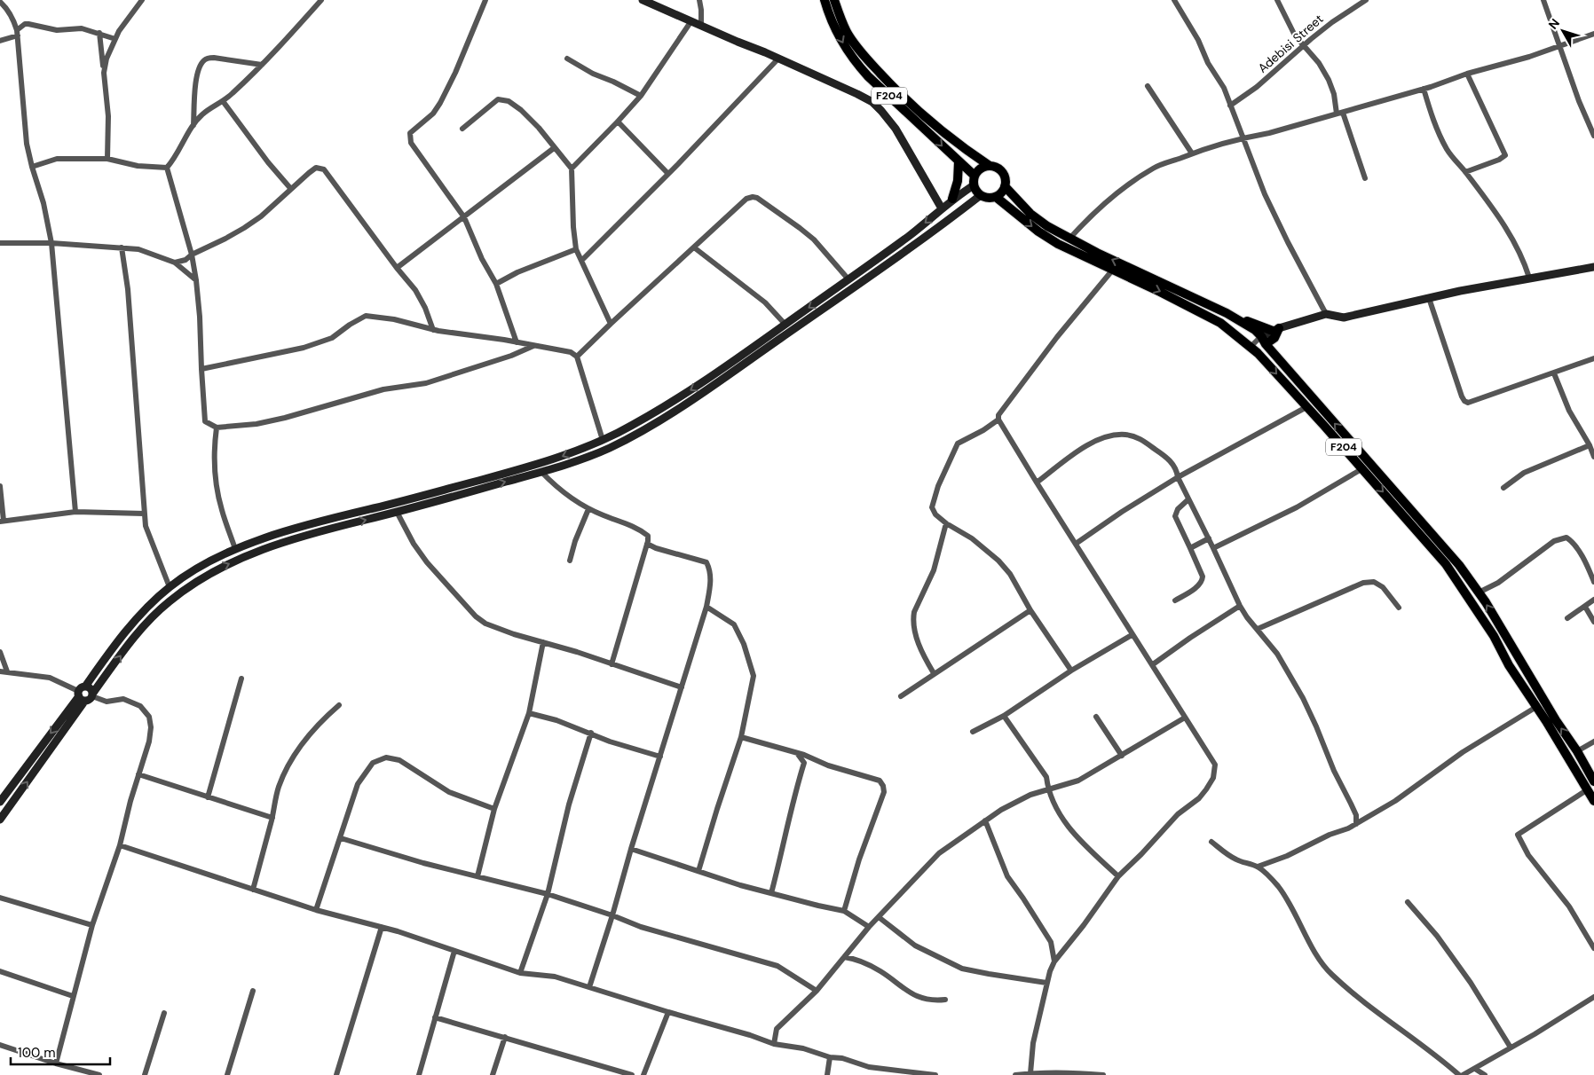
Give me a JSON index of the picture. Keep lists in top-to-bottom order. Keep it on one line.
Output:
{"streets":{"main road":["F204"],"street":["Adebisi Street"]},"scale_bar":"100 m","north":"top left"}
